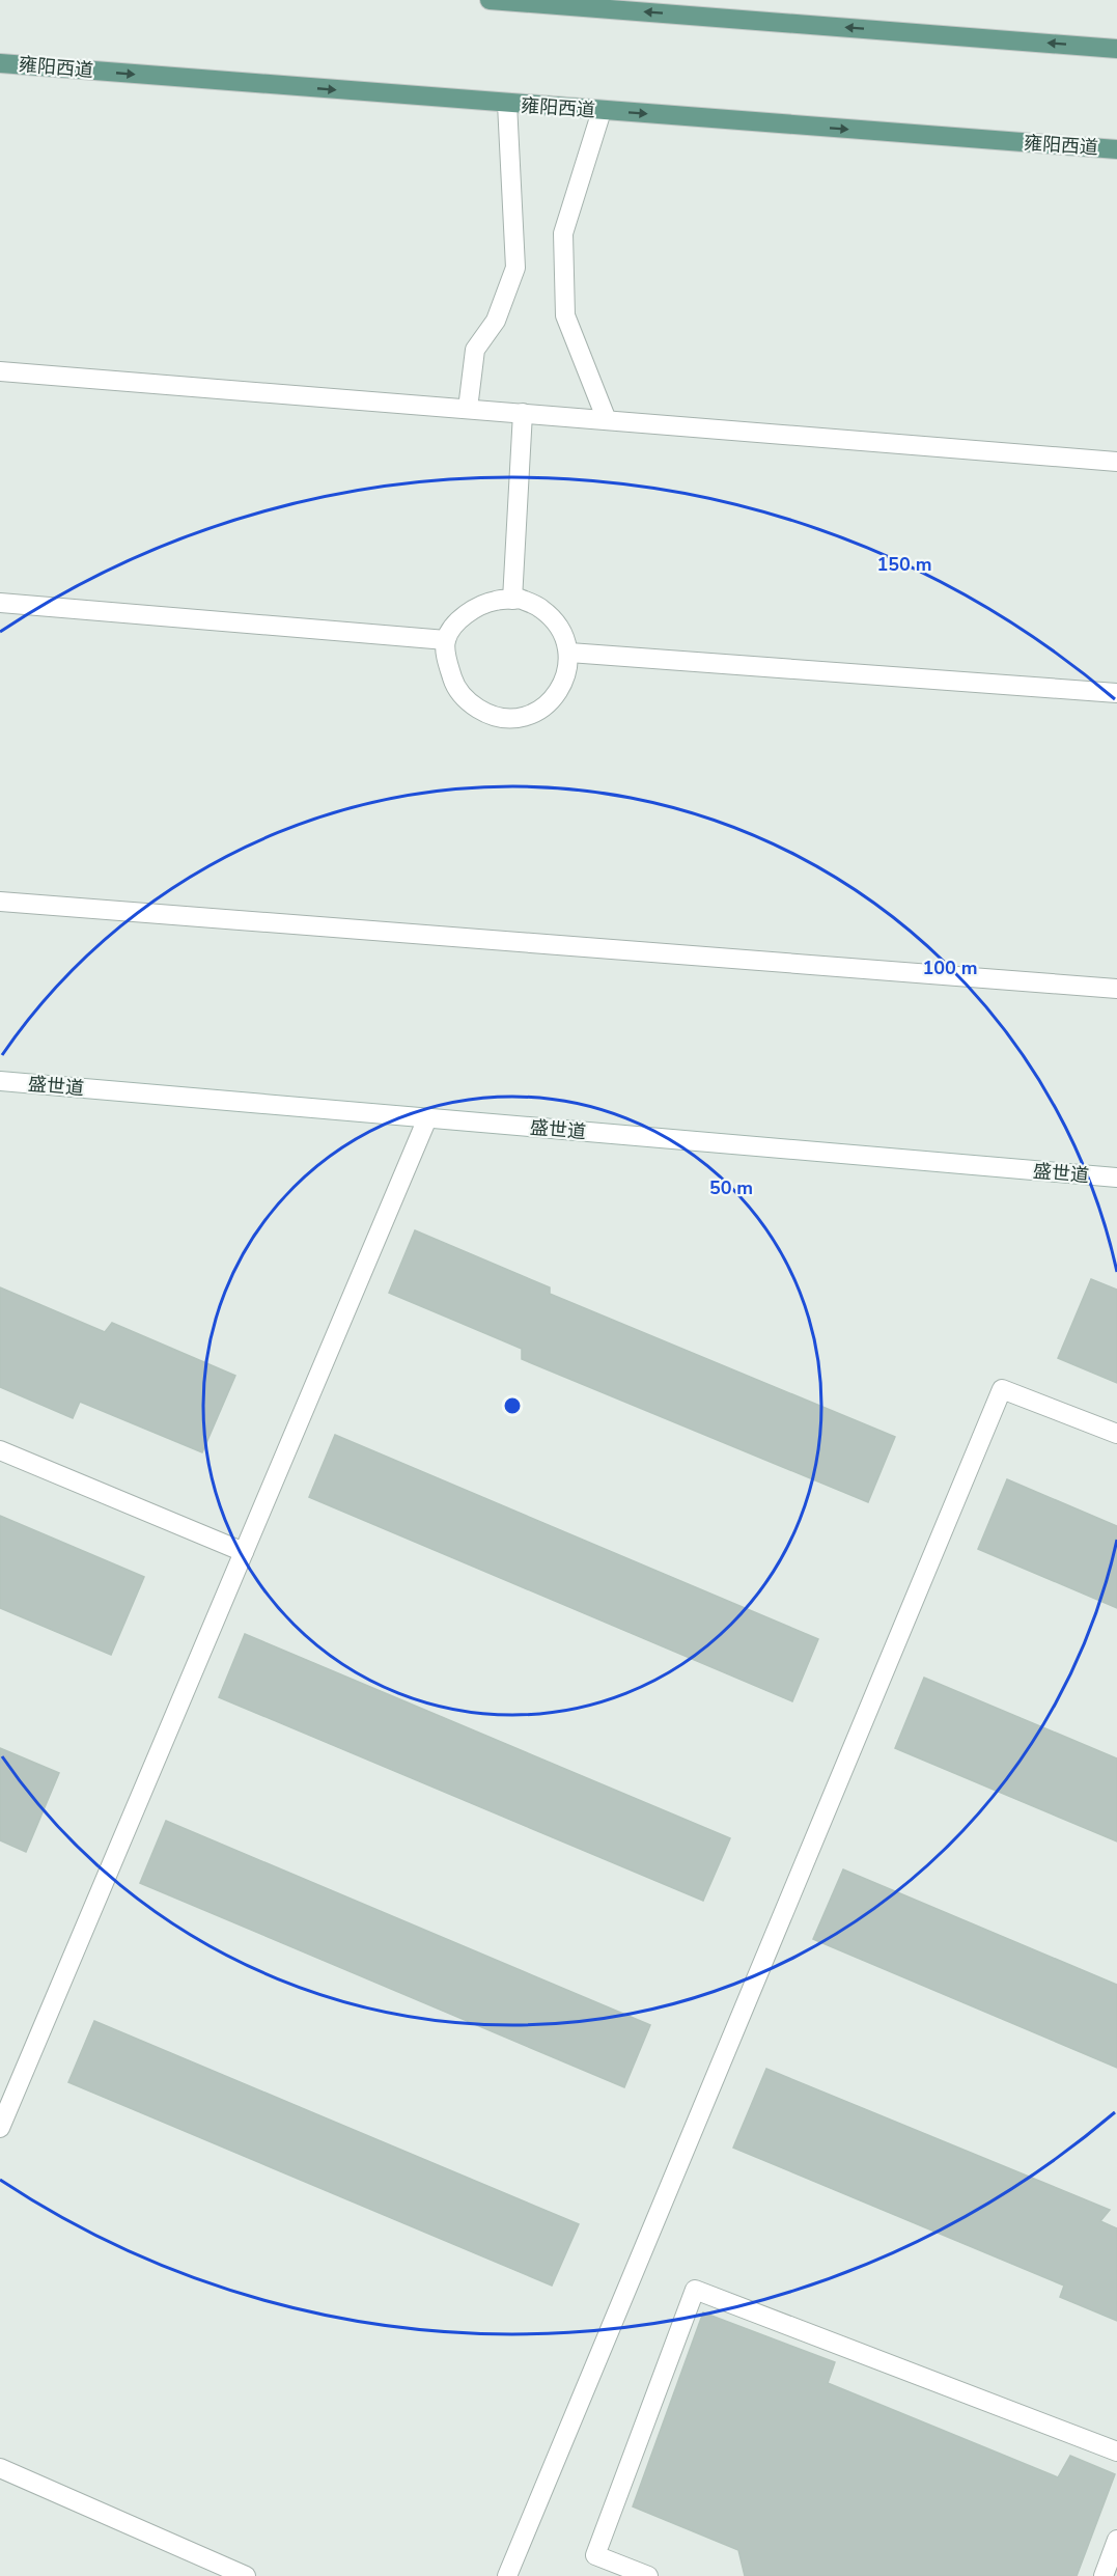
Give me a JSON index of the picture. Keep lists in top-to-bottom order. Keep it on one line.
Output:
{"streets":{"main road":["雍阳西道"],"street":["盛世道"]},"rings":["150 m","100 m","50 m"]}
